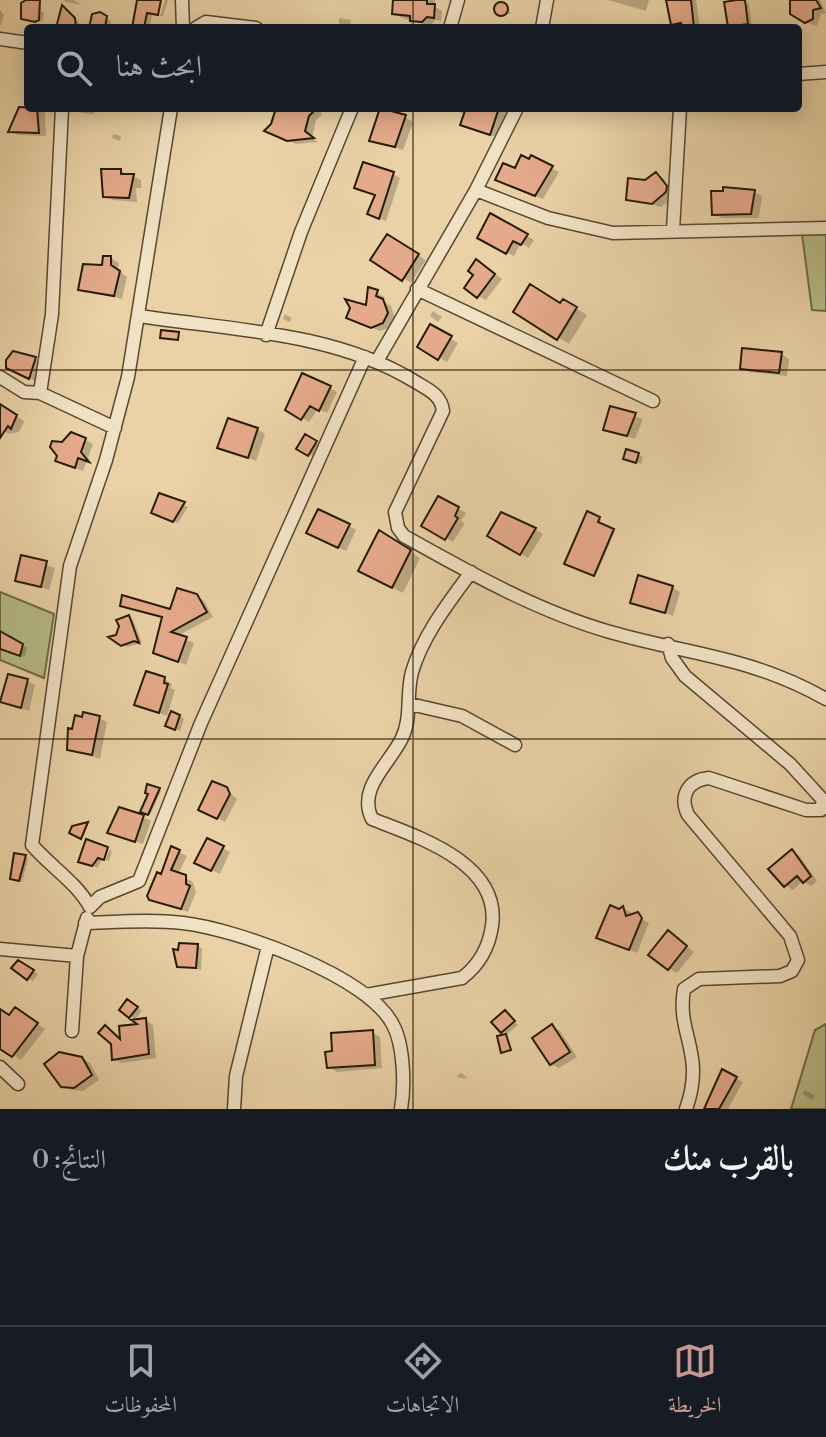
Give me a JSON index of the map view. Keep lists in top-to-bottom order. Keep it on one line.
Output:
{"page":{"search":"ابحث هنا","heading":["بالقرب منك","النتائج: 0"],"nav":["الخريطة","الاتجاهات","المحفوظات"]}}
